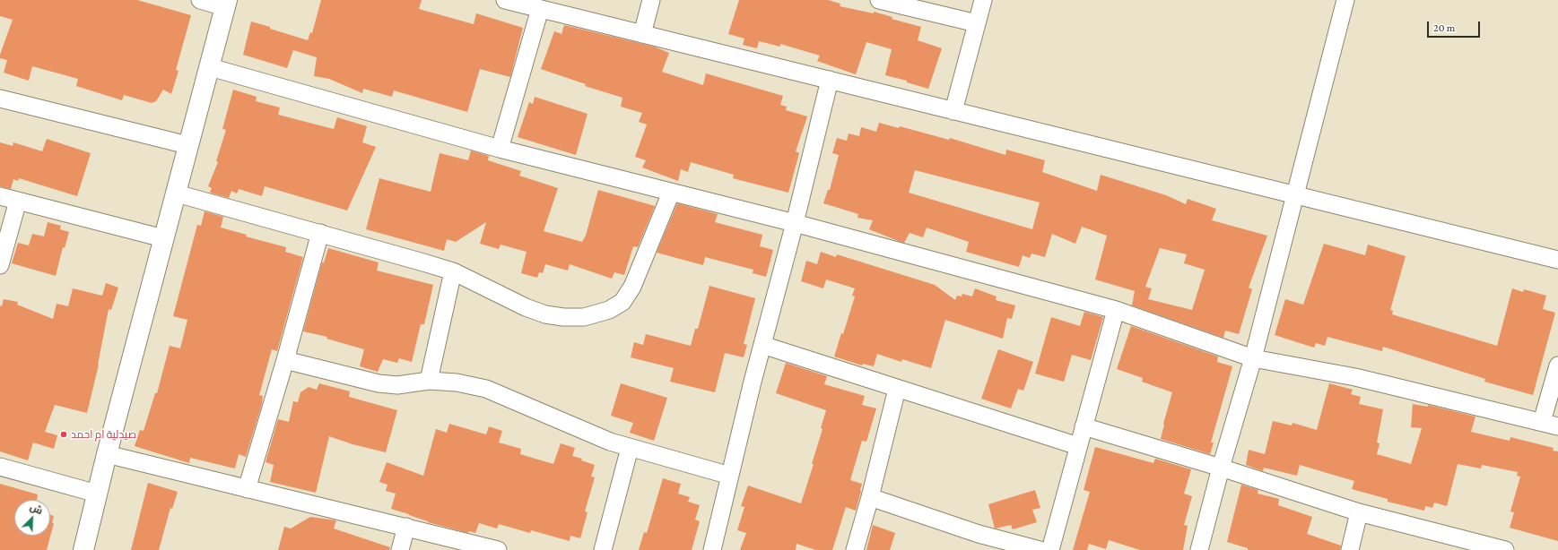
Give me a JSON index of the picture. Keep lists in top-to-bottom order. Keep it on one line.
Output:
{"places":["صيدلية ام احمد"],"scale_bar":"20 m","north":"top right"}
